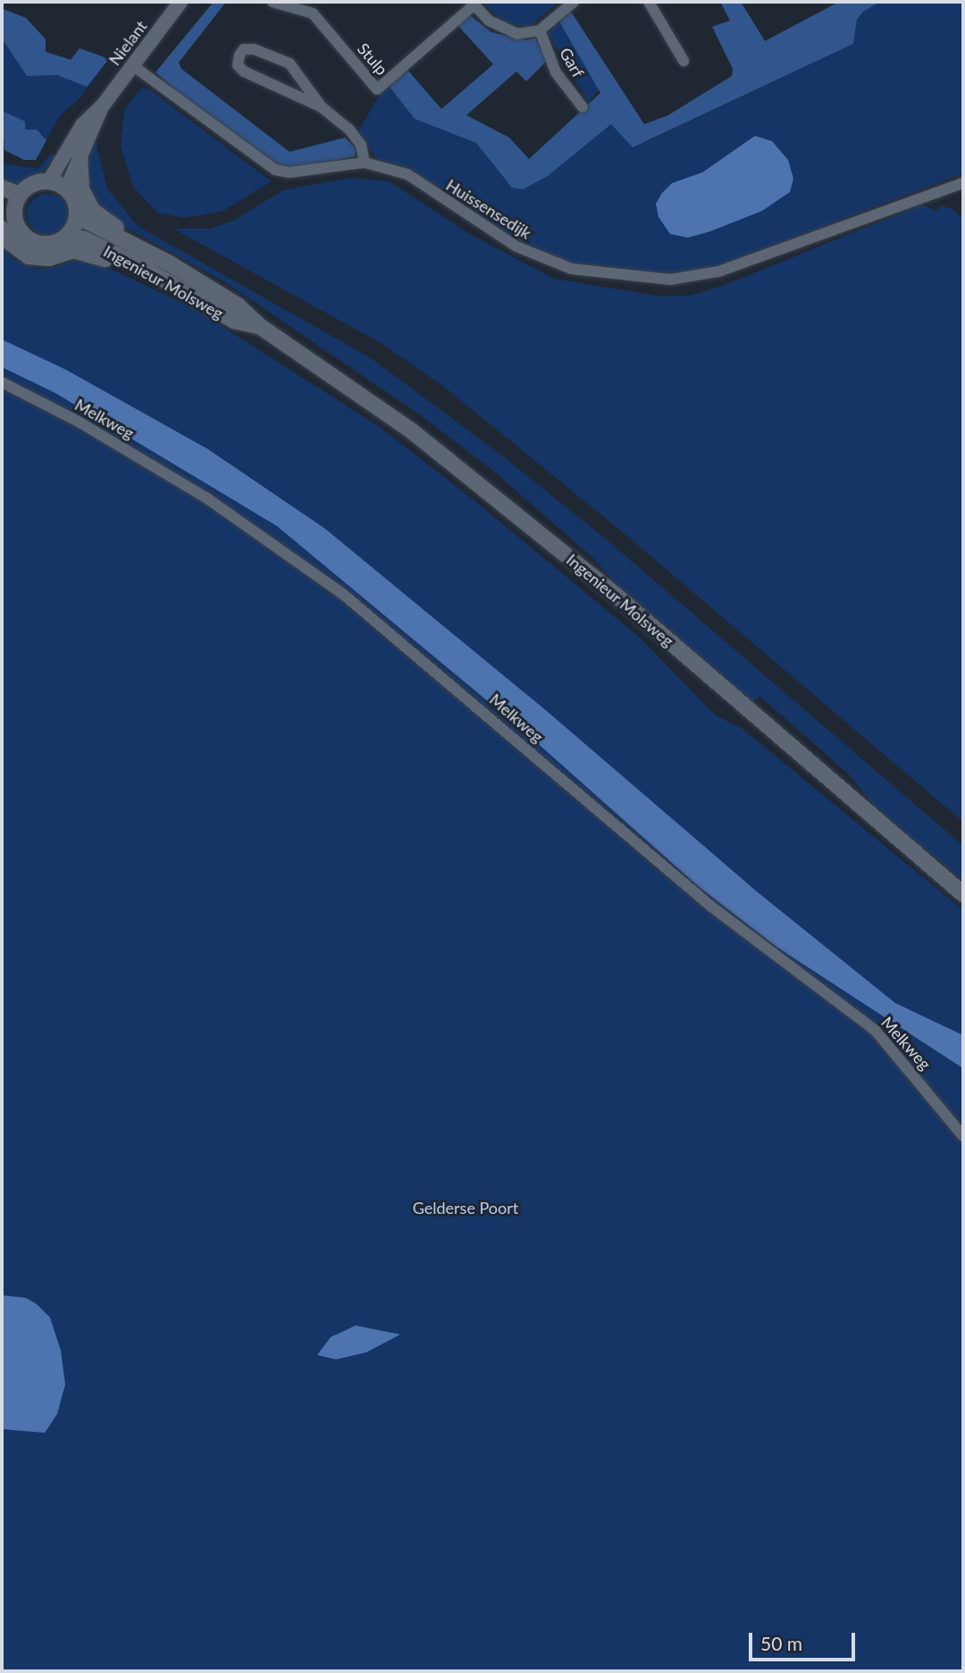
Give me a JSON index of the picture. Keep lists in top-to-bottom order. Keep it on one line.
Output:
{"streets":{"main road":["Ingenieur Molsweg"],"street":["Nielant","Stulp","Garf","Huissensedijk","Melkweg"]},"crossings":[["Nielant","Huissensedijk"],["Nielant","Ingenieur Molsweg"]],"parks":["Gelderse Poort"],"scale_bar":"50 m"}
